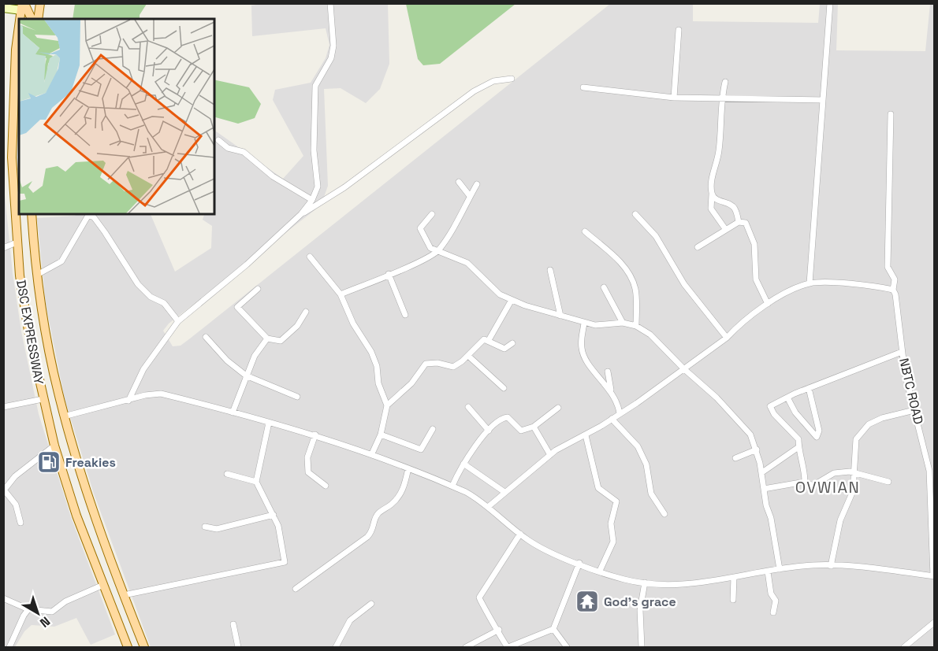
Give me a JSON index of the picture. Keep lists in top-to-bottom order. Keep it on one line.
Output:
{"streets":{"main road":["DSC EXPRESSWAY"],"street":["NBTC ROAD"]},"districts":["OVWIAN"],"places":{"fuel station":["Freakies"],"temple":["God's grace"]},"north":"bottom right"}
